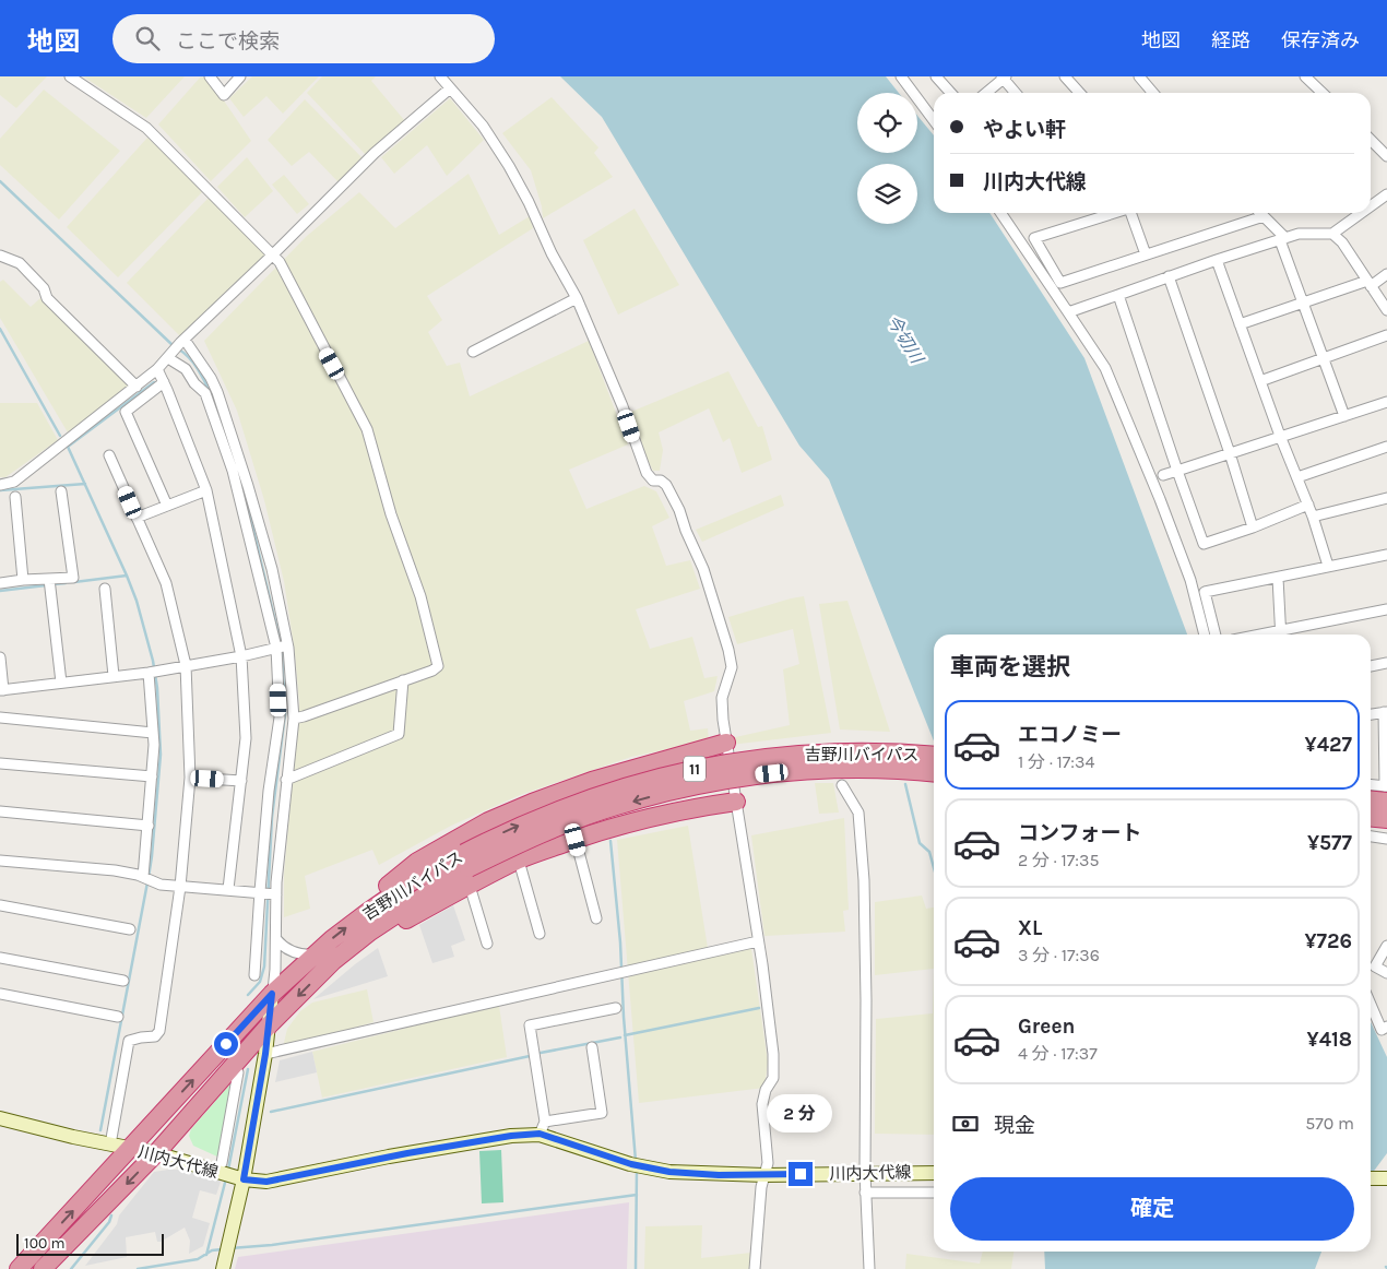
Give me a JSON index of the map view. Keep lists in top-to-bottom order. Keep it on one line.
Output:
{"streets":{"highway":["吉野川バイパス","11"],"main road":["川内大代線"]},"crossings":[["吉野川バイパス","11"],["吉野川バイパス","川内大代線"]],"water":["今切川"],"scale_bar":"100 m","page":{"header":"地図","search":"ここで検索","nav":["地図","経路","保存済み"],"banner":["やよい軒","川内大代線"],"heading":"車両を選択","list":[{"name":"エコノミー","note":"1 分 · 17:34","value":"¥427"},{"name":"コンフォート","note":"2 分 · 17:35","value":"¥577"},{"name":"XL","note":"3 分 · 17:36","value":"¥726"},{"name":"Green","note":"4 分 · 17:37","value":"¥418"}],"pay":["現金","570 m"],"bubble":"2 分","buttons":"確定","scale":"100 m"}}
